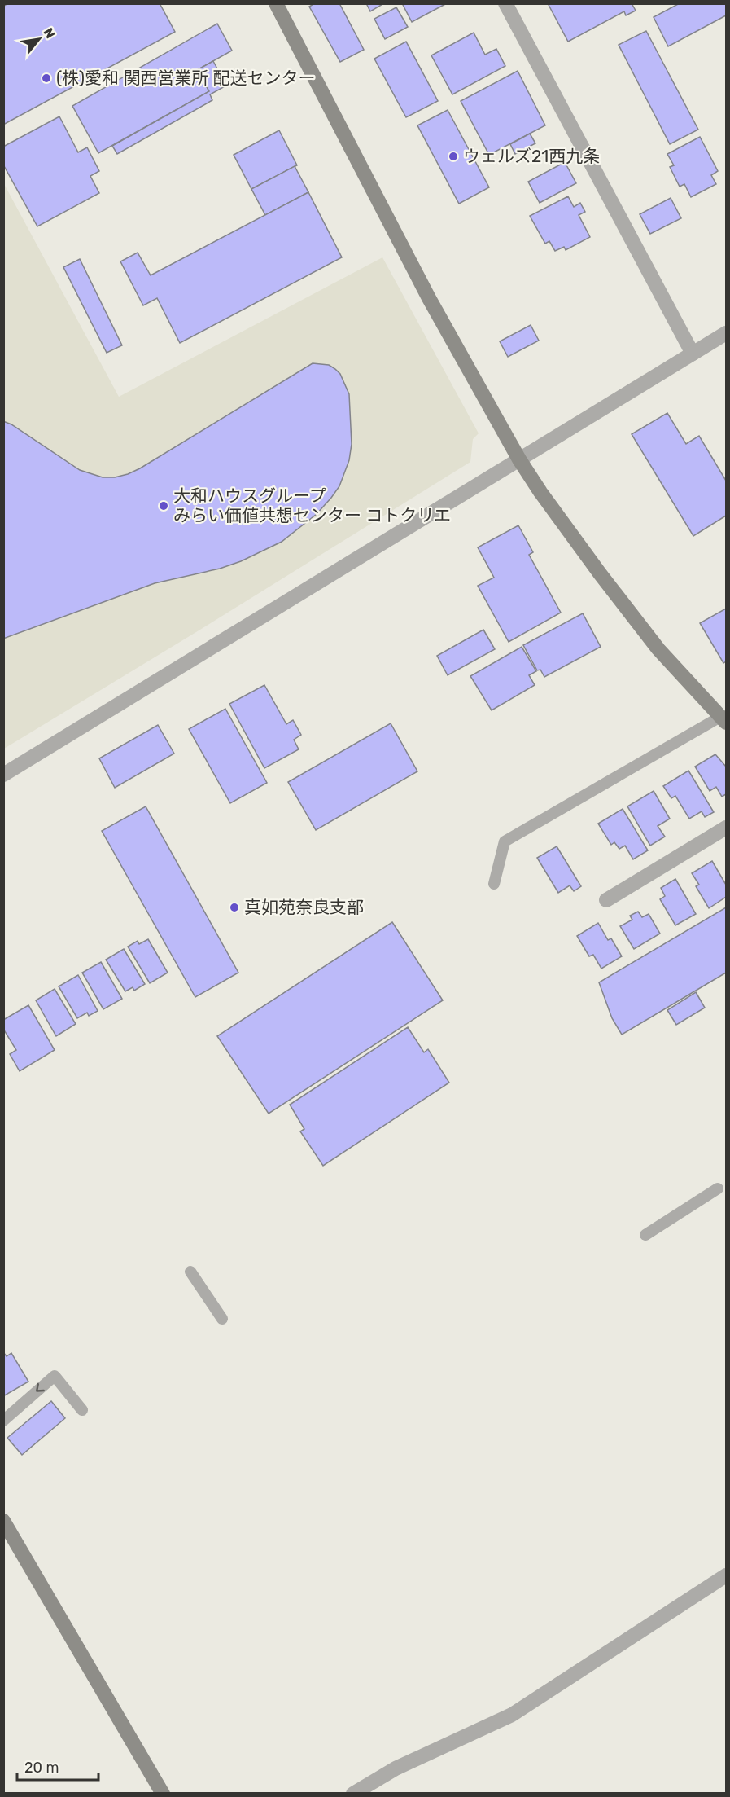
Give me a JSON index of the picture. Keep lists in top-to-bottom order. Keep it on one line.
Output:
{"places":["(株)愛和 関西営業所 配送センター","ウェルズ21西九条","大和ハウスグループ みらい価値共想センター コトクリエ","真如苑奈良支部"],"scale_bar":"20 m","north":"top right"}
